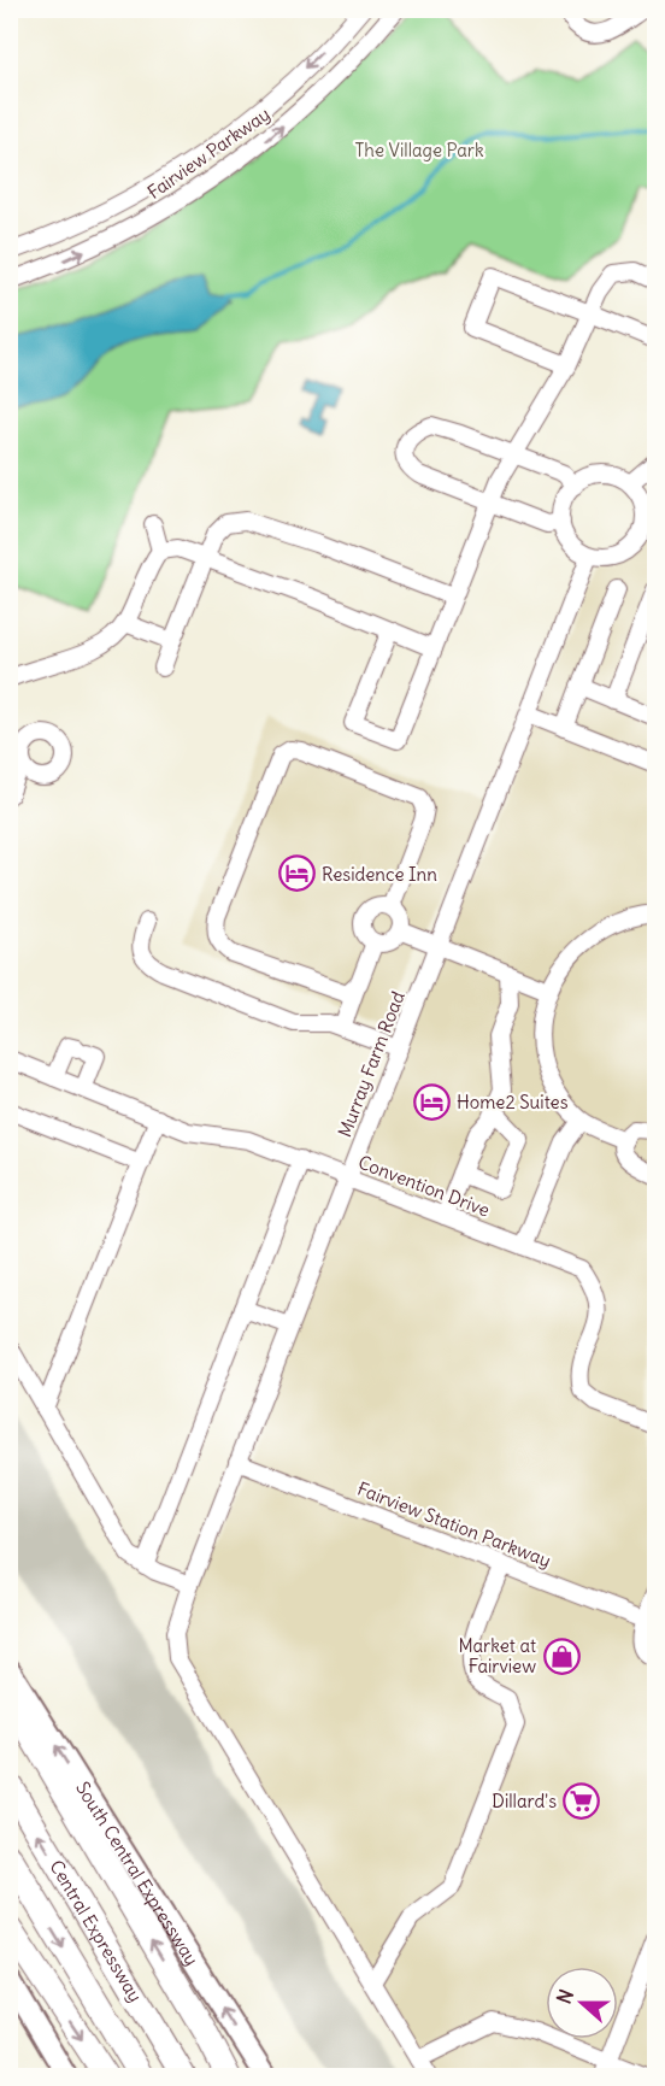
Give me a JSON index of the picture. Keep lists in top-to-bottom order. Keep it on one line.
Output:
{"streets":{"highway":["Central Expressway"],"main road":["South Central Expressway"],"street":["Fairview Parkway","Murray Farm Road","Convention Drive","Fairview Station Parkway"]},"crossings":[["Murray Farm Road","Convention Drive"],["Murray Farm Road","Fairview Station Parkway"]],"one_way":["South Central Expressway"],"parks":["The Village Park"],"places":{"hotel":["Residence Inn","Home2 Suites"],"shop":["Market at Fairview"],"supermarket":["Dillard's"]},"north":"left"}
